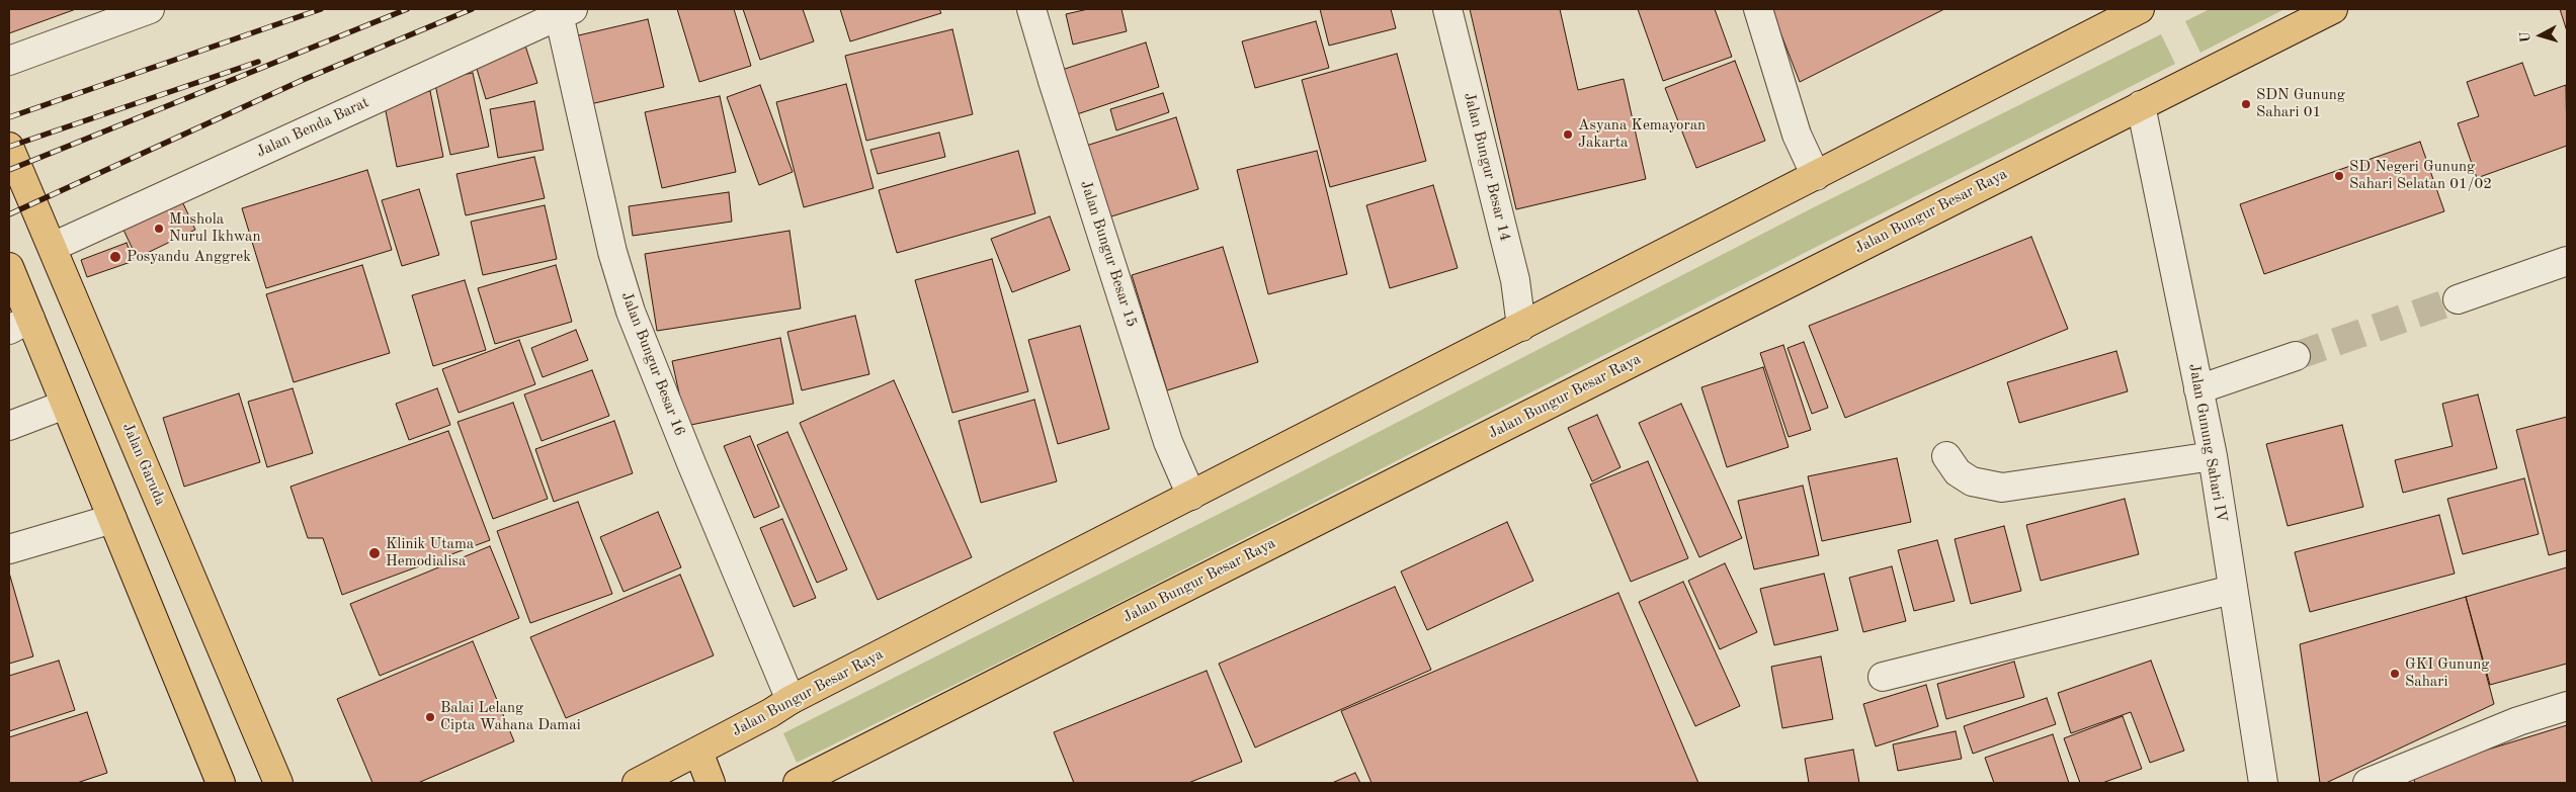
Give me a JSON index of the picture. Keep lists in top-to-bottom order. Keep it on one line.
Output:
{"streets":{"main road":["Jalan Bungur Besar Raya","Jalan Garuda"],"street":["Jalan Benda Barat","Jalan Bungur Besar 14","Jalan Bungur Besar 15","Jalan Bungur Besar 16","Jalan Gunung Sahari IV"]},"crossings":[["Jalan Benda Barat","Jalan Bungur Besar 16"],["Jalan Benda Barat","Jalan Garuda"],["Jalan Bungur Besar 14","Jalan Bungur Besar Raya"],["Jalan Bungur Besar Raya","Jalan Bungur Besar 15"],["Jalan Bungur Besar Raya","Jalan Bungur Besar 16"],["Jalan Bungur Besar Raya","Jalan Gunung Sahari IV"]],"places":["SDN Gunung Sahari 01","Asyana Kemayoran Jakarta","SD Negeri Gunung Sahari Selatan 01/02","Mushola Nurul Ikhwan","Posyandu Anggrek","Klinik Utama Hemodialisa","GKI Gunung Sahari","Balai Lelang Cipta Wahana Damai"],"north":"left"}
